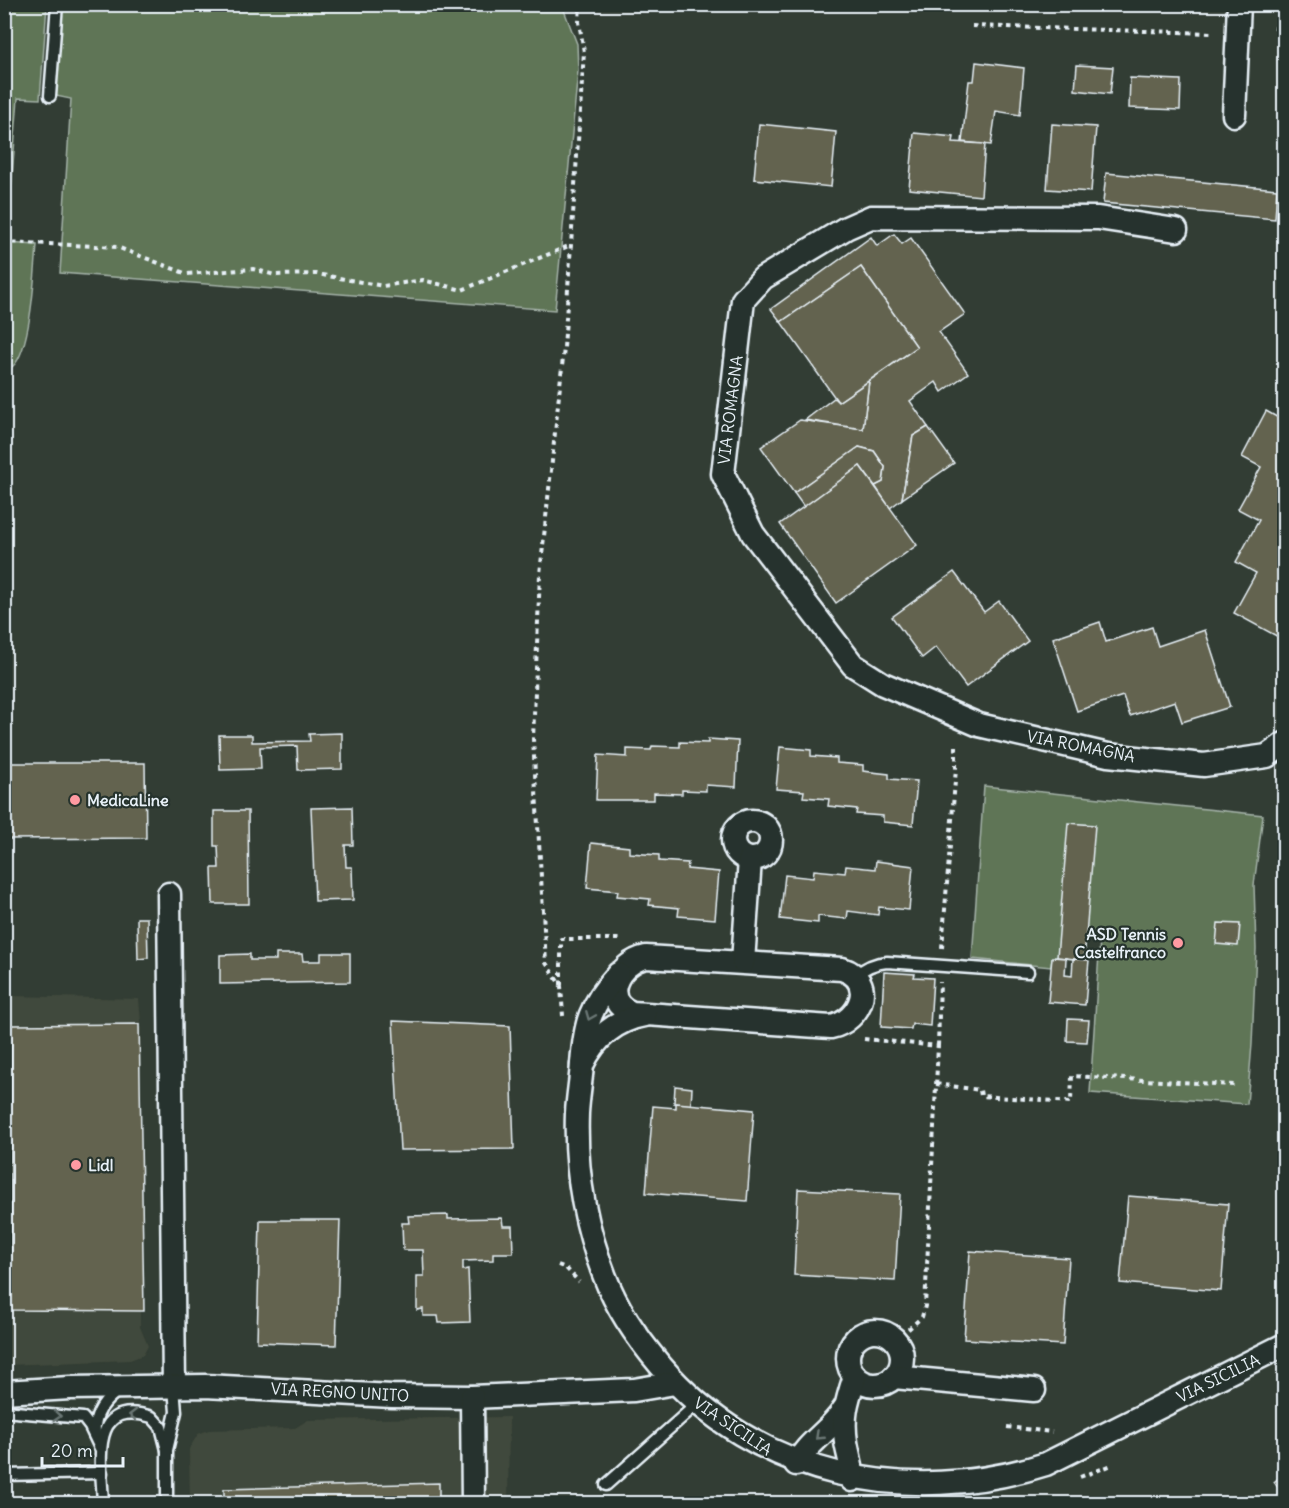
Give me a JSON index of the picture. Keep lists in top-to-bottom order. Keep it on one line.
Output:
{"streets":{"street":["VIA ROMAGNA","VIA SICILIA","VIA REGNO UNITO"]},"crossings":[["VIA SICILIA","VIA REGNO UNITO"]],"places":["MedicaLine","ASD Tennis Castelfranco","Lidl"],"scale_bar":"20 m"}
